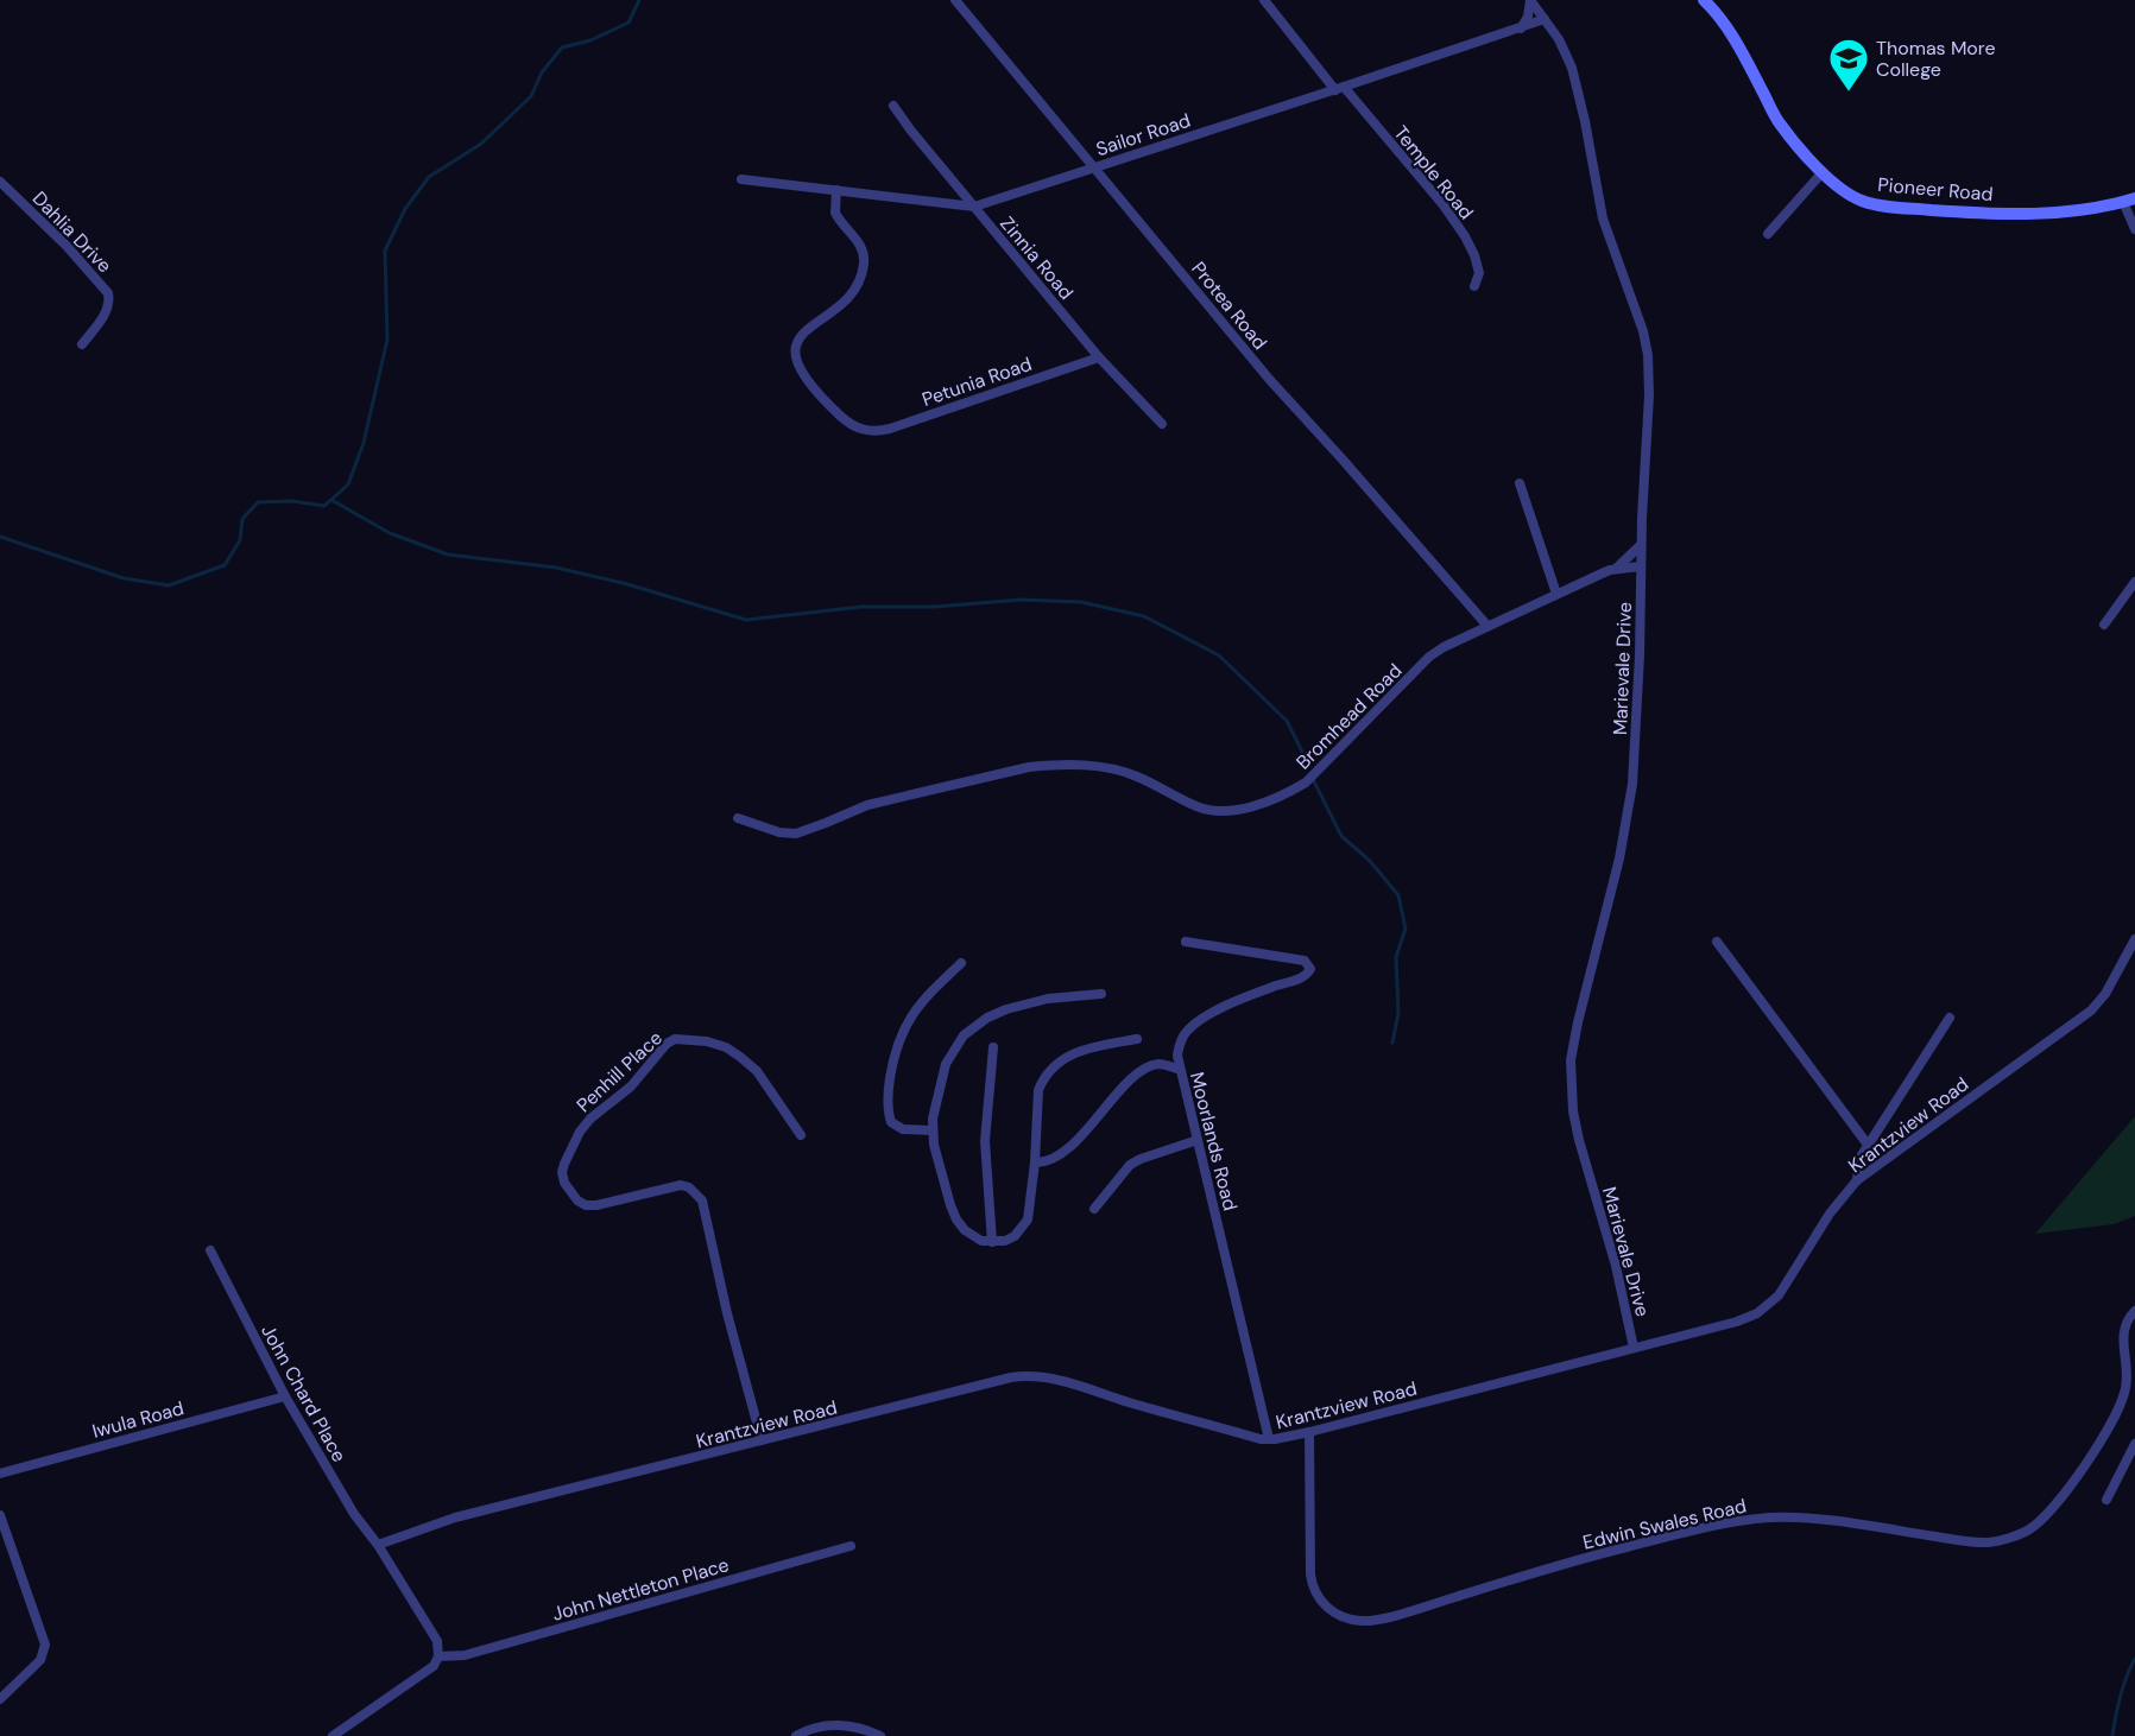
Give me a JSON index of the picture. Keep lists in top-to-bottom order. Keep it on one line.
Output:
{"streets":{"main road":["Pioneer Road"],"street":["Sailor Road","Temple Road","Dahlia Drive","Zinnia Road","Protea Road","Petunia Road","Marievale Drive","Bromhead Road","Penhill Place","Krantzview Road","Moorlands Road","John Chard Place","Iwula Road","Edwin Swales Road","John Nettleton Place"]},"crossings":[["Sailor Road","Temple Road"],["Sailor Road","Zinnia Road"],["Sailor Road","Protea Road"],["Sailor Road","Petunia Road"],["Sailor Road","Marievale Drive"],["Zinnia Road","Petunia Road"],["Protea Road","Bromhead Road"],["Marievale Drive","Bromhead Road"],["Marievale Drive","Krantzview Road"],["Penhill Place","Krantzview Road"],["Krantzview Road","Moorlands Road"],["Krantzview Road","John Chard Place"],["Krantzview Road","Edwin Swales Road"],["John Chard Place","Iwula Road"],["John Chard Place","John Nettleton Place"]],"places":{"school or university":["Thomas More College"]}}
